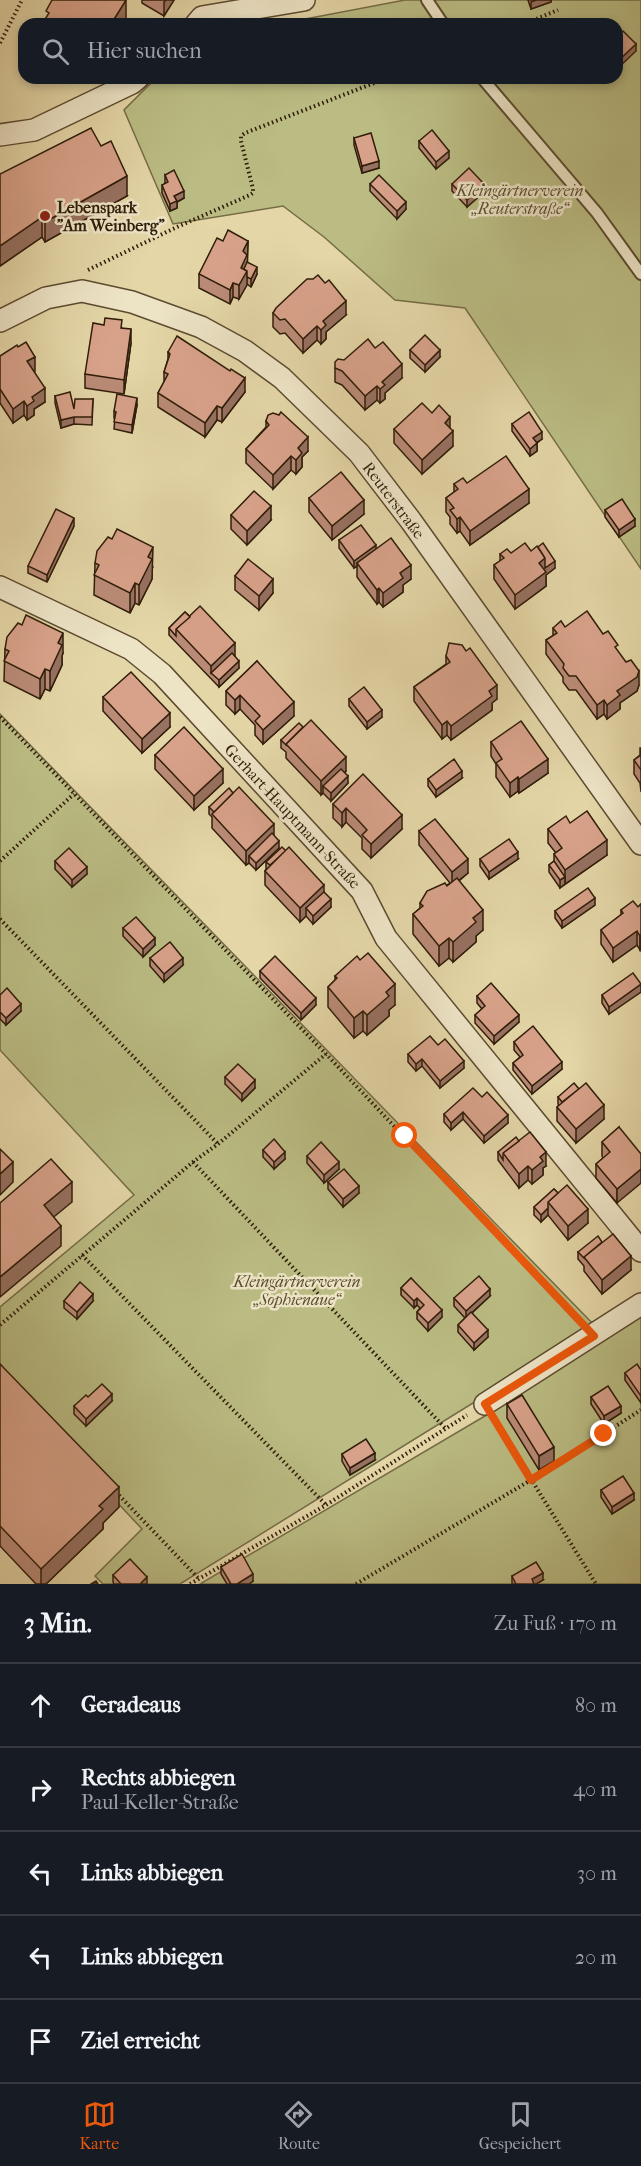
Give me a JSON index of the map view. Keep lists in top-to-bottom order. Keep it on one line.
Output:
{"streets":{"street":["Reuterstraße","Gerhart-Hauptmann-Straße"]},"parks":["Kleingärtnerverein „Reuterstraße“","Kleingärtnerverein „Sophienaue“"],"places":["Lebenspark \"Am Weinberg\""],"page":{"search":"Hier suchen","heading":["3 Min.","Zu Fuß · 170 m"],"list":[["Geradeaus","80 m"],["Rechts abbiegen","Paul-Keller-Straße","40 m"],["Links abbiegen","30 m"],["Links abbiegen","20 m"],"Ziel erreicht"],"nav":["Karte","Route","Gespeichert"]}}
